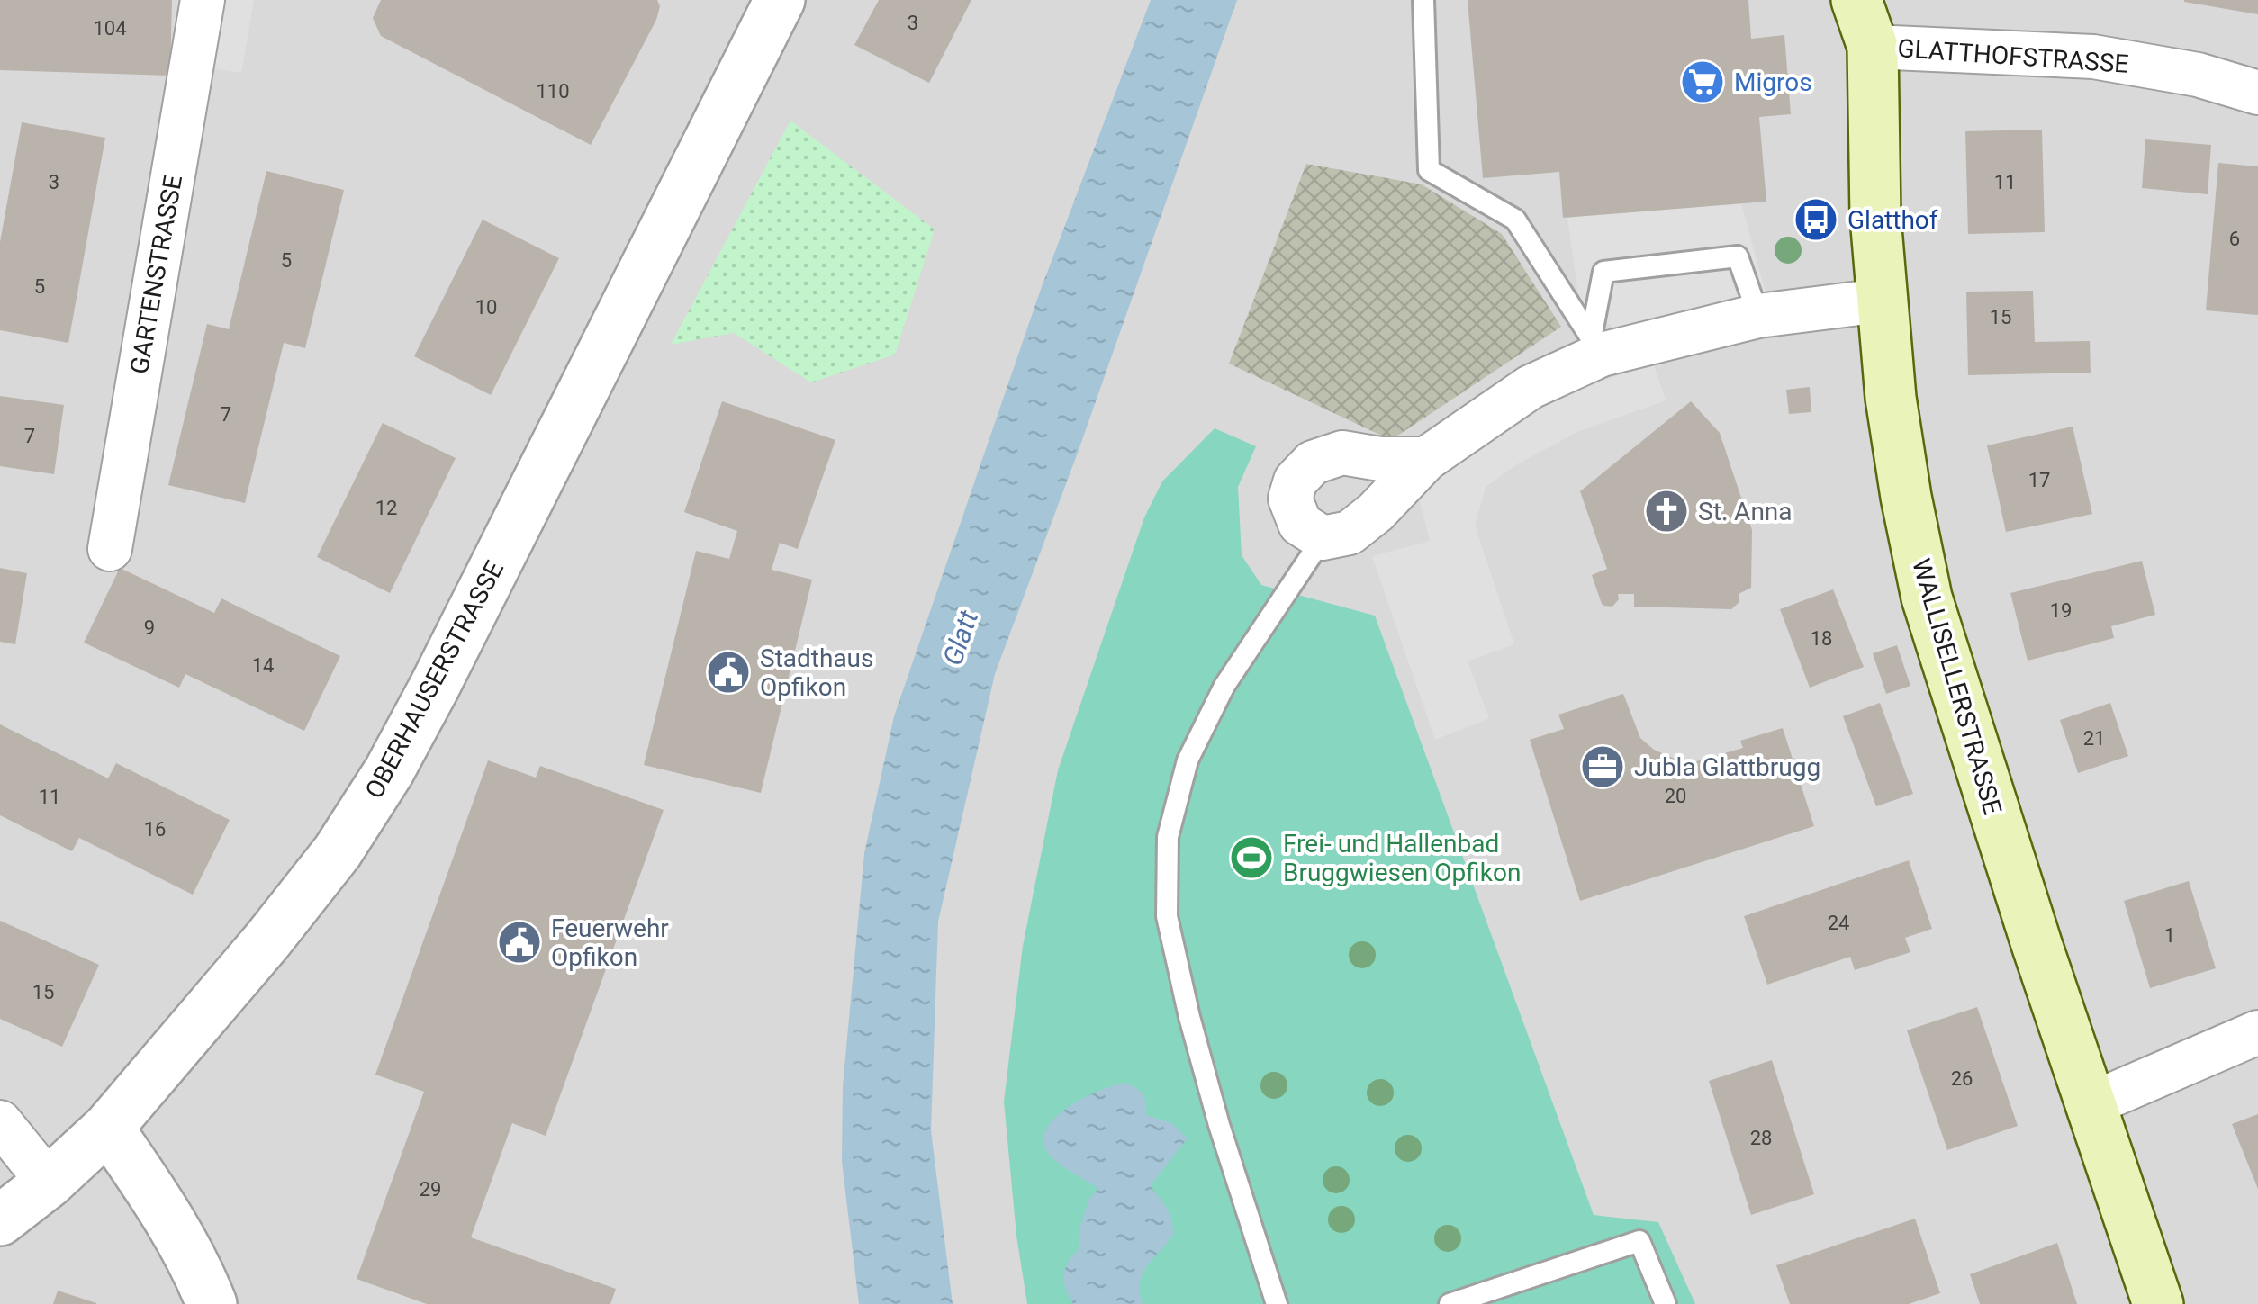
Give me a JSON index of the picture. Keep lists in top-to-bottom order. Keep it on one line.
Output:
{"streets":{"main road":["WALLISELLERSTRASSE"],"street":["GLATTHOFSTRASSE","GARTENSTRASSE","OBERHAUSERSTRASSE"]},"crossings":[["GLATTHOFSTRASSE","WALLISELLERSTRASSE"]],"water":["Glatt"],"places":{"supermarket":["Migros"],"bus stop":["Glatthof"],"church":["St. Anna"],"public building":["Stadthaus Opfikon","Feuerwehr Opfikon"],"office":["Jubla Glattbrugg"],"sports":["Frei- und Hallenbad Bruggwiesen Opfikon"]},"house_numbers":["3","104","110","3","11","6","5","5","10","15","7","7","17","12","19","9","18","14","21","20","11","16","24","1","15","26","28","29"]}
